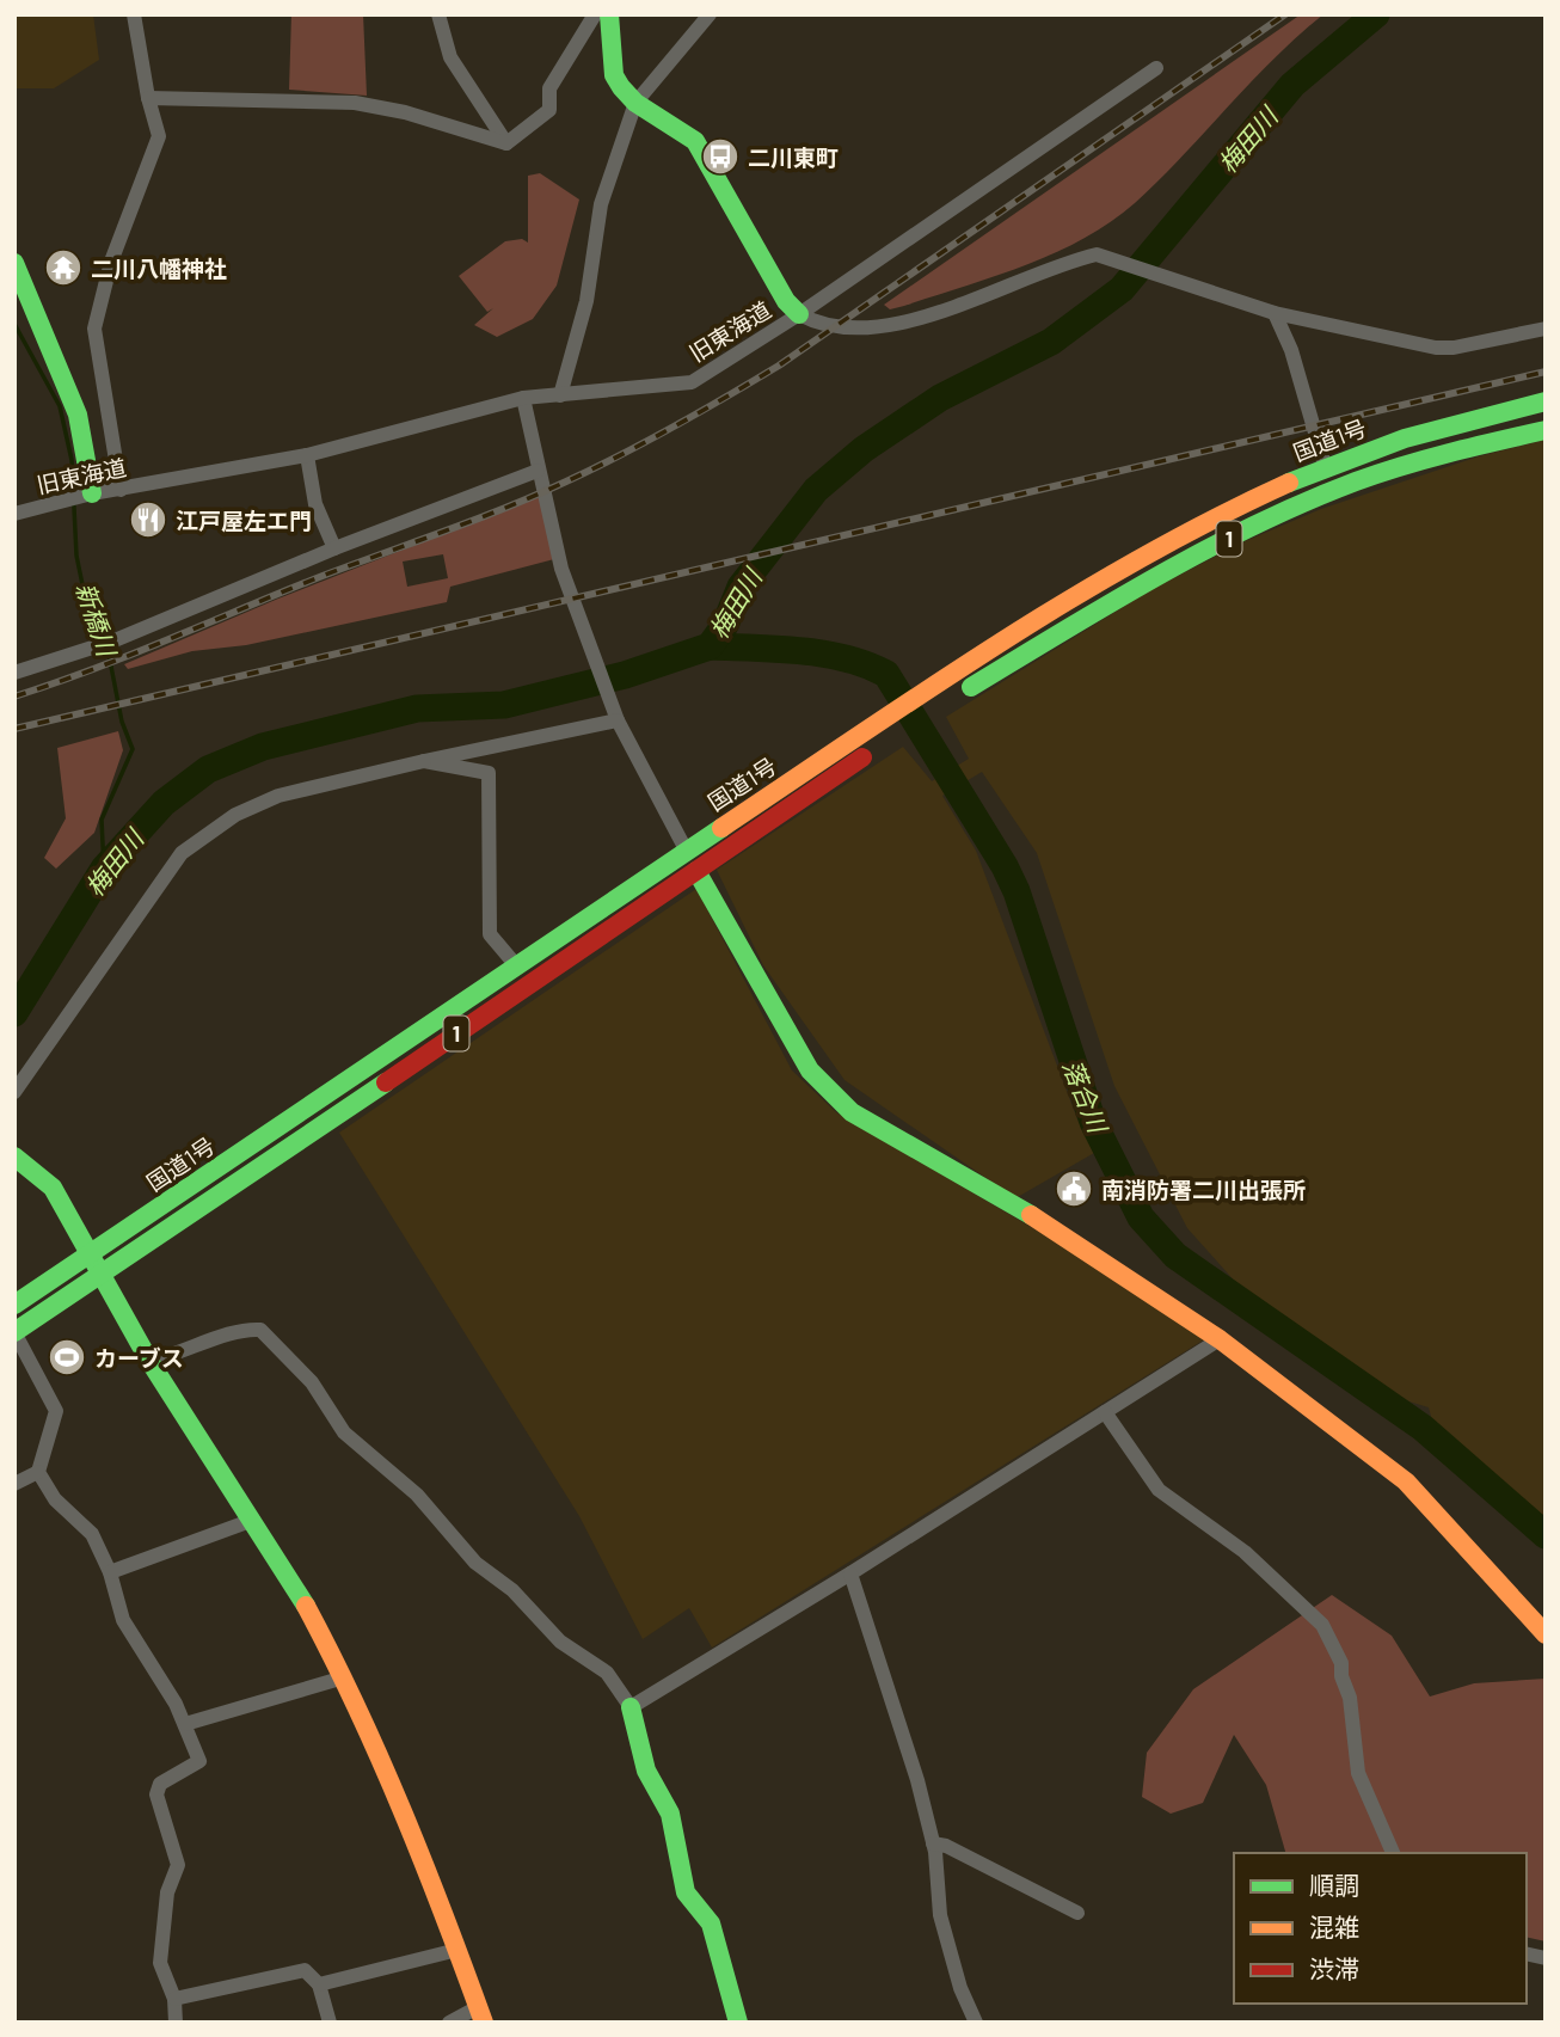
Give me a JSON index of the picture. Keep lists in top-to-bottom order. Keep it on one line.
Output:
{"streets":{"main road":["国道1号","1"],"street":["旧東海道"]},"water":["梅田川","新橋川","落合川"],"places":{"bus stop":["二川東町"],"temple":["二川八幡神社"],"restaurant":["江戸屋左エ門"],"public building":["南消防署二川出張所"],"sports":["カーブス"]},"legend":["順調","混雑","渋滞"]}
